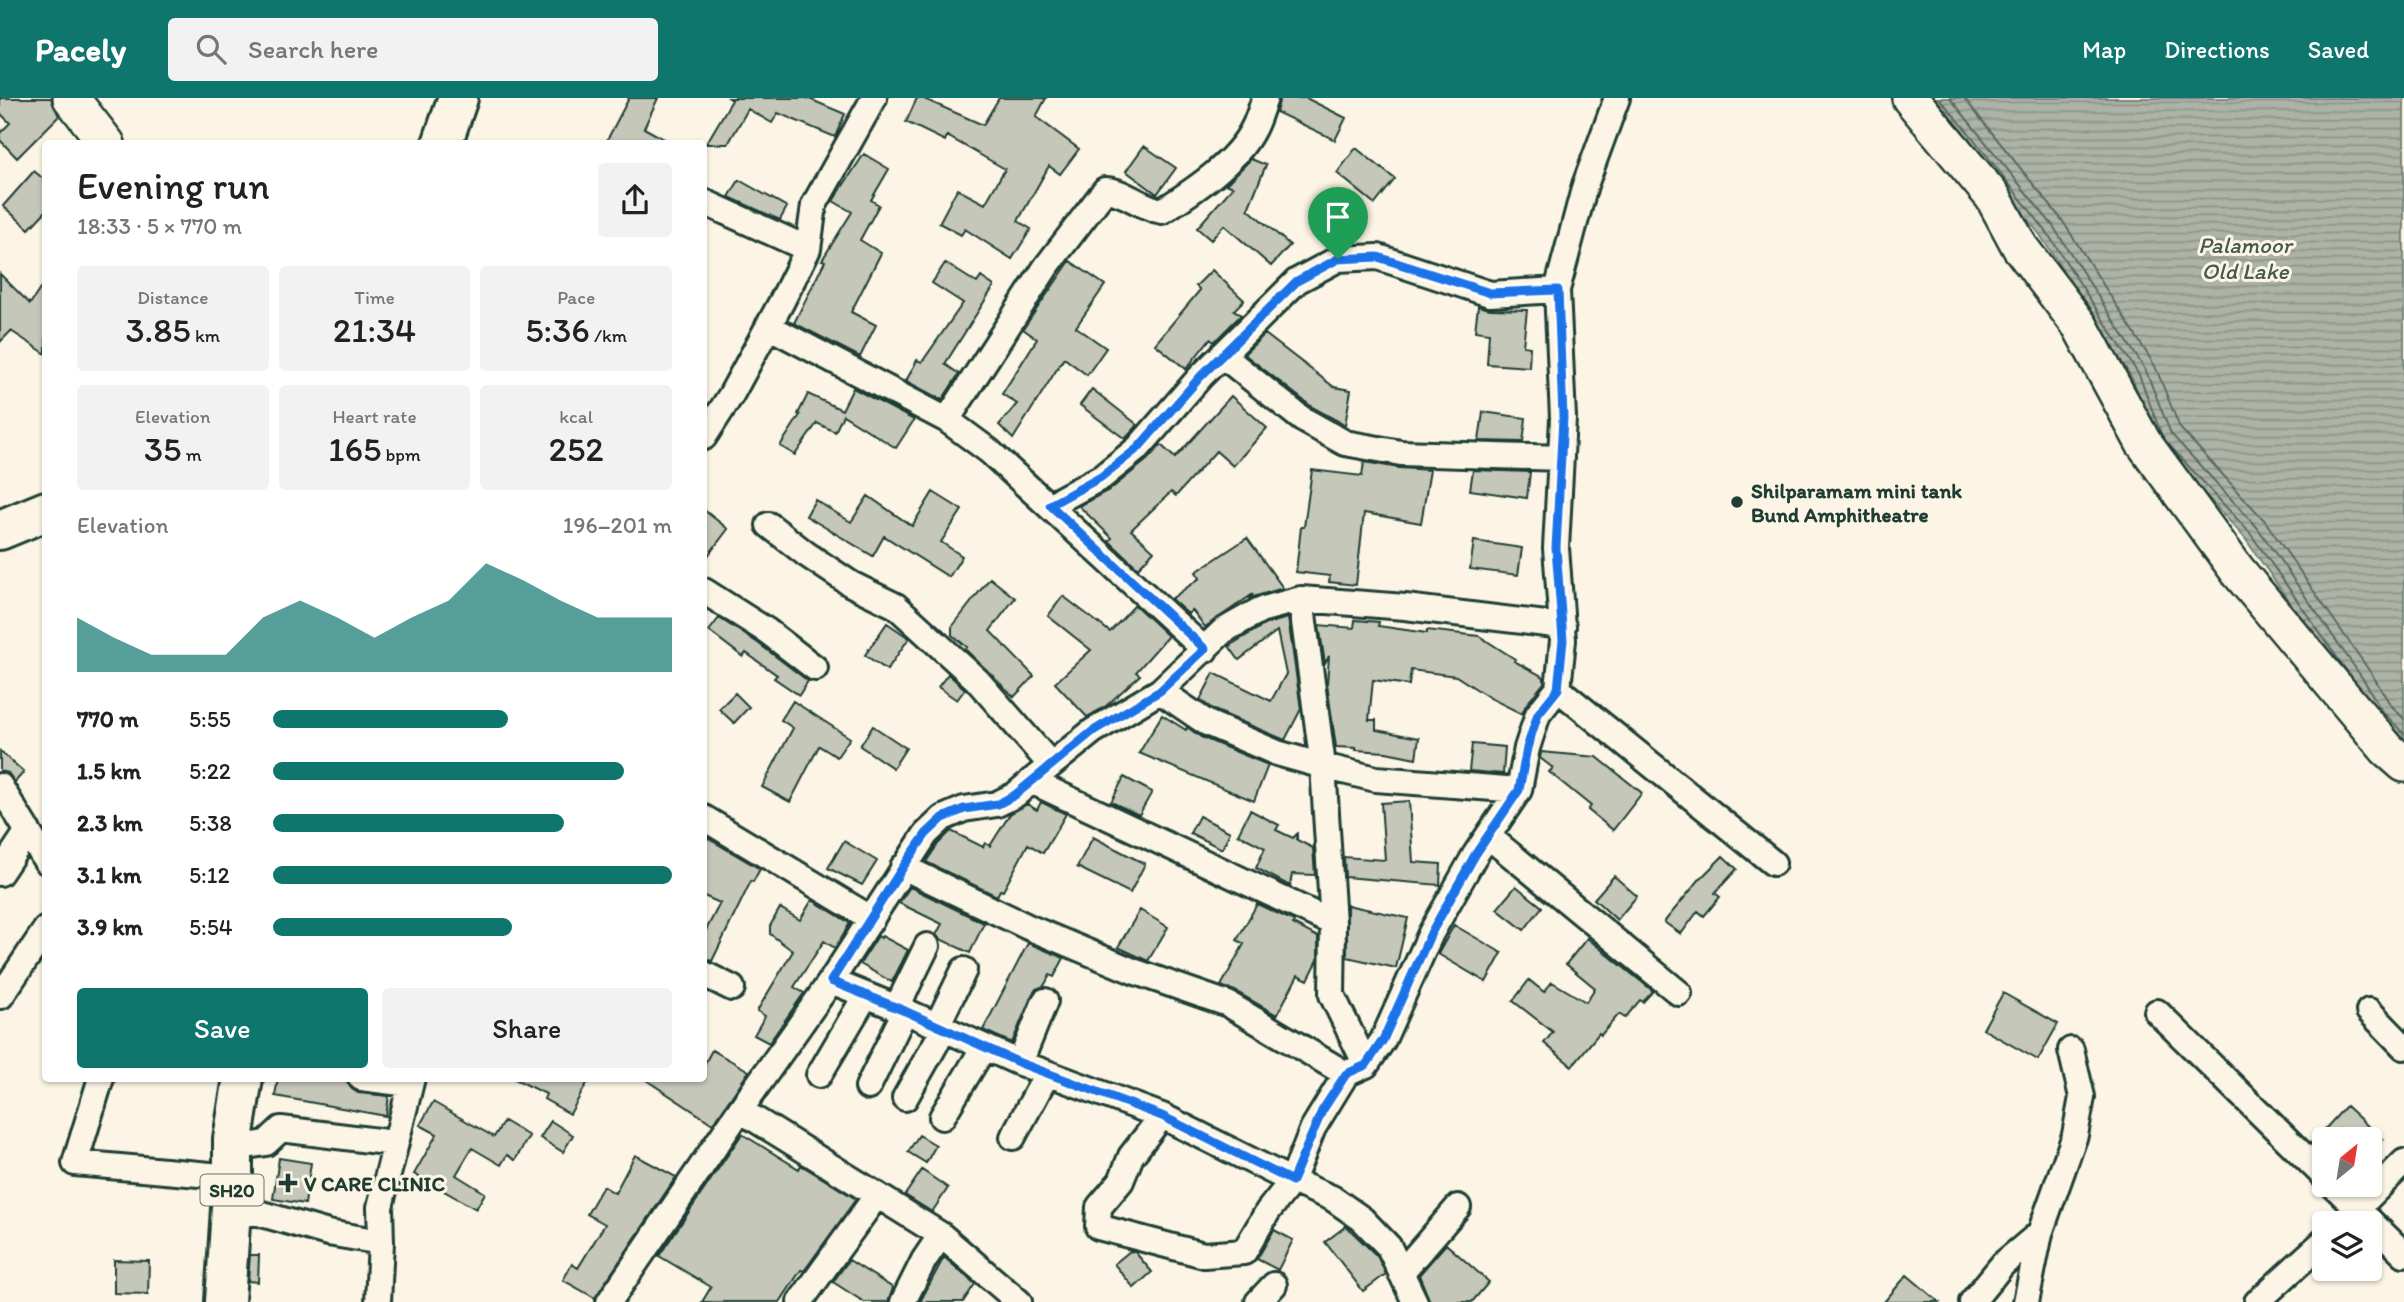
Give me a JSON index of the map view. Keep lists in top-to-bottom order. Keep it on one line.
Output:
{"streets":{"main road":["SH20"]},"water":["Palamoor Old Lake"],"places":{"other":["Shilparamam mini tank Bund Amphitheatre"],"health":["V CARE CLINIC"]},"north":"top right","page":{"header":"Pacely","search":"Search here","nav":["Map","Directions","Saved"],"heading":["Evening run","18:33 · 5 × 770 m"],"stats":[["Distance","3.85 km"],["Time","21:34"],["Pace","5:36 /km"],["Elevation","35 m"],["Heart rate","165 bpm"],["kcal","252"]],"chart":["Elevation","196–201 m"],"list":[{"name":"770 m","note":"5:55"},{"name":"1.5 km","note":"5:22"},{"name":"2.3 km","note":"5:38"},{"name":"3.1 km","note":"5:12"},{"name":"3.9 km","note":"5:54"}],"buttons":["Save","Share"]}}
